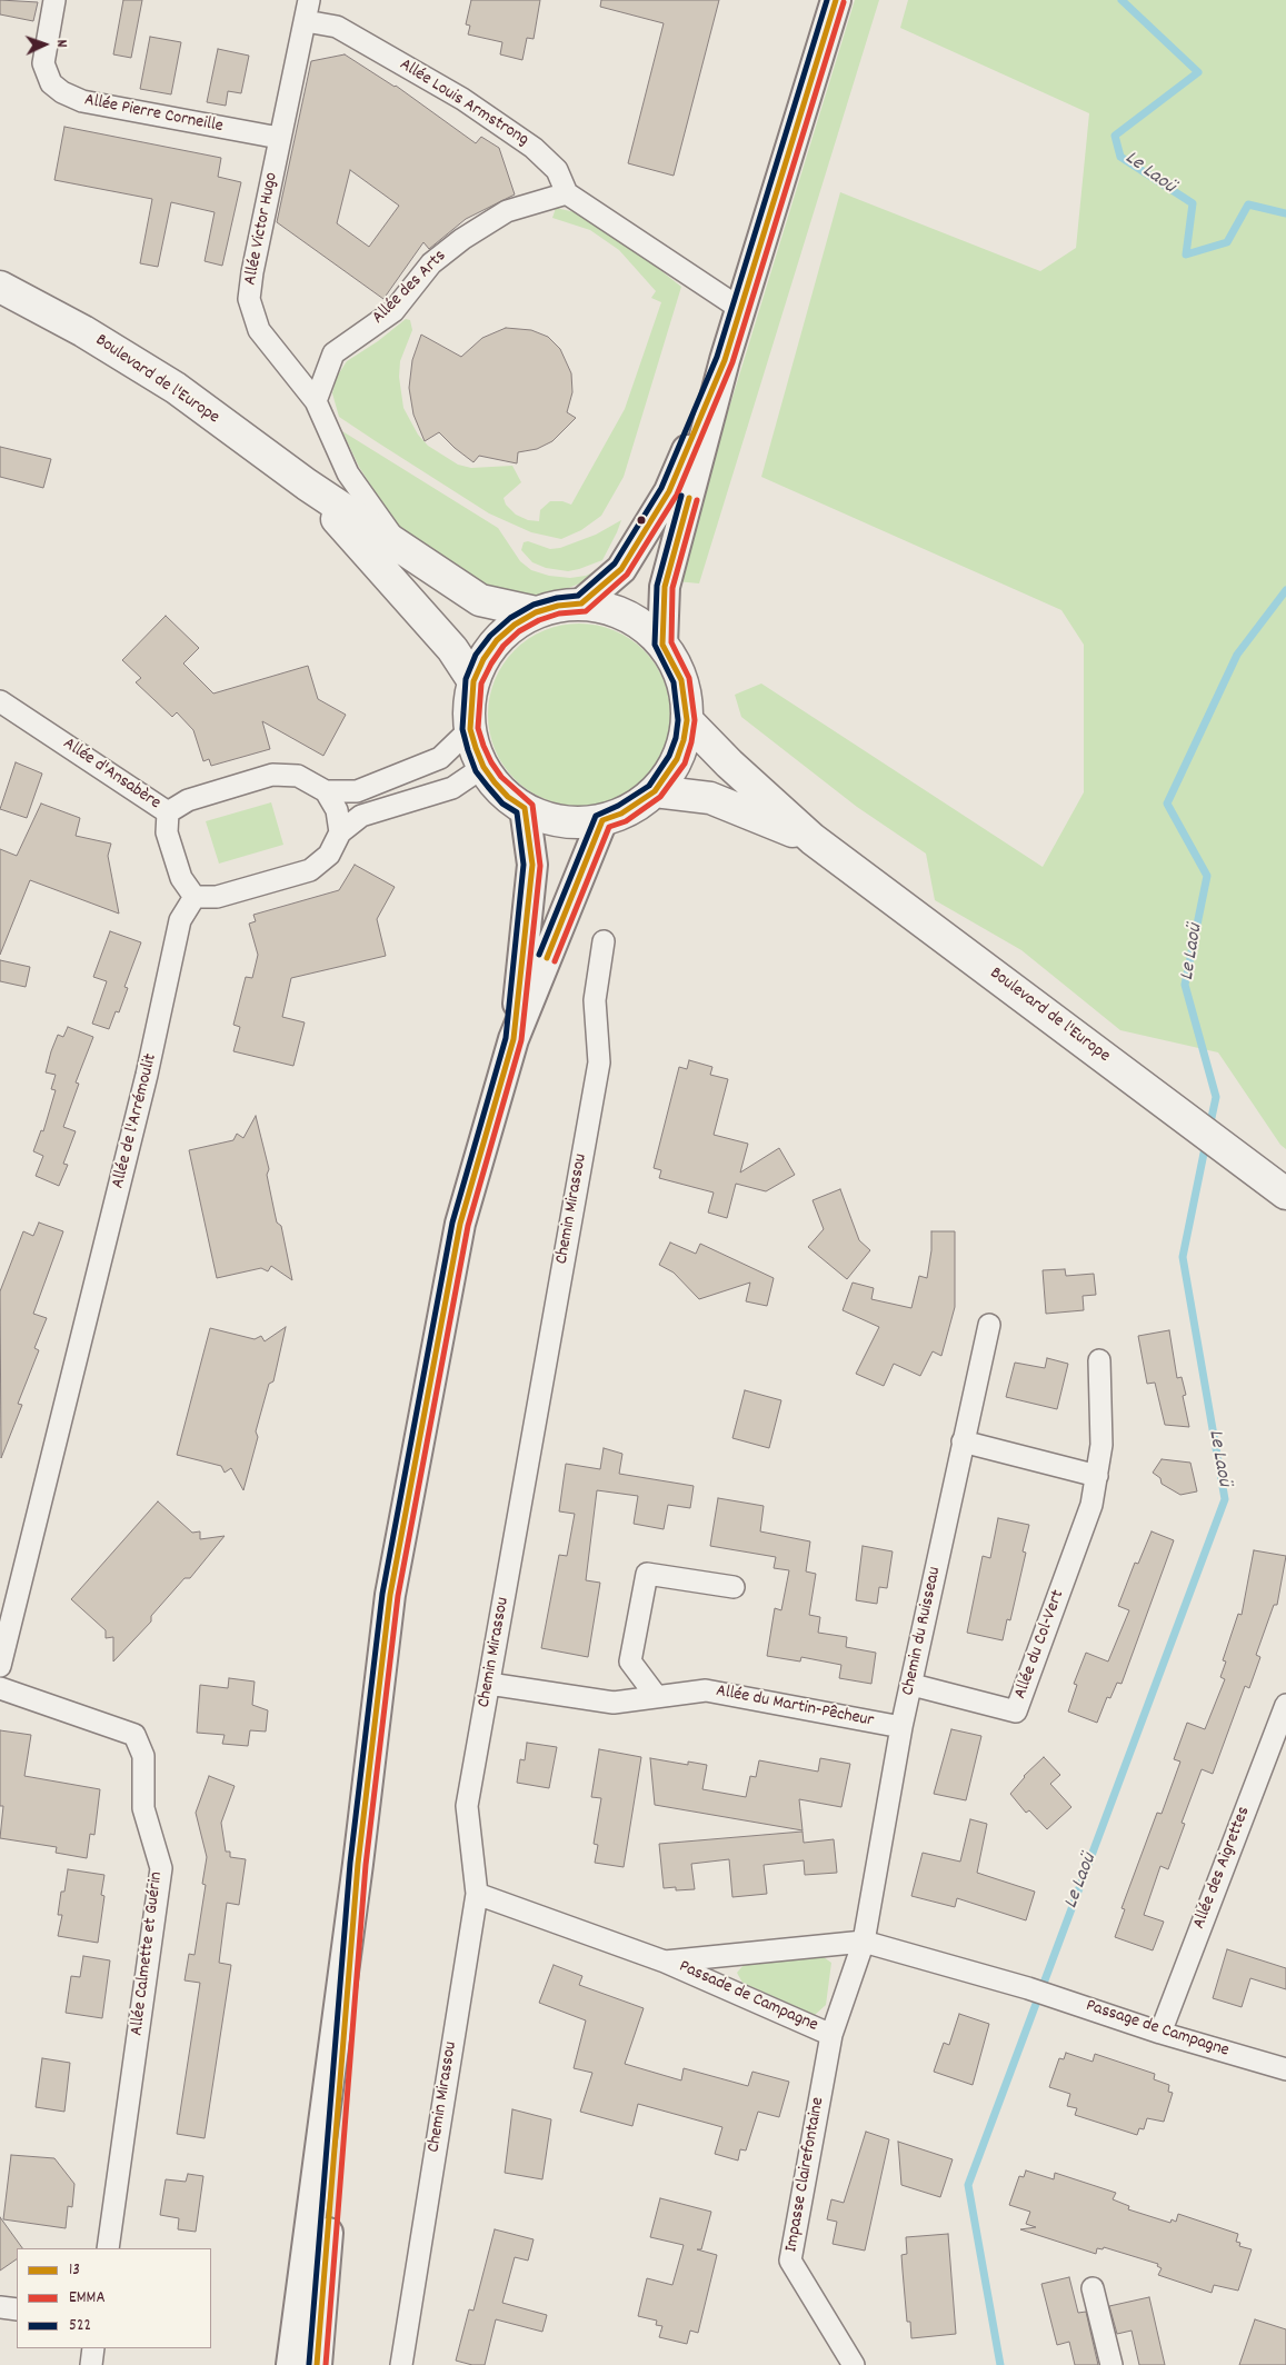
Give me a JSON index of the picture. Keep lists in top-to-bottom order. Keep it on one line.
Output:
{"streets":{"main road":["Boulevard de l'Europe"],"street":["Allée Louis Armstrong","Allée Pierre Corneille","Allée Victor Hugo","Allée des Arts","Allée d'Ansabère","Allée de l'Arrémoulit","Chemin Mirassou","Chemin du Ruisseau","Allée du Col-Vert","Allée du Martin-Pêcheur","Allée des Aigrettes","Allée Calmette et Guérin","Passade de Campagne","Passage de Campagne","Impasse Clairefontaine"]},"crossings":[["Allée Louis Armstrong","Allée Victor Hugo"],["Allée Louis Armstrong","Allée des Arts"],["Allée Pierre Corneille","Allée Victor Hugo"],["Allée Victor Hugo","Allée des Arts"],["Allée Victor Hugo","Boulevard de l'Europe"],["Allée d'Ansabère","Allée de l'Arrémoulit"],["Chemin Mirassou","Allée du Martin-Pêcheur"],["Chemin Mirassou","Passade de Campagne"],["Chemin du Ruisseau","Allée du Col-Vert"],["Chemin du Ruisseau","Allée du Martin-Pêcheur"],["Chemin du Ruisseau","Passade de Campagne"],["Allée des Aigrettes","Passage de Campagne"],["Passade de Campagne","Passage de Campagne"],["Passade de Campagne","Impasse Clairefontaine"]],"water":["Le Laoü"],"lines":["transit line 13","transit line 522","transit line EMMA"],"legend":["13","EMMA","522"],"north":"right"}
